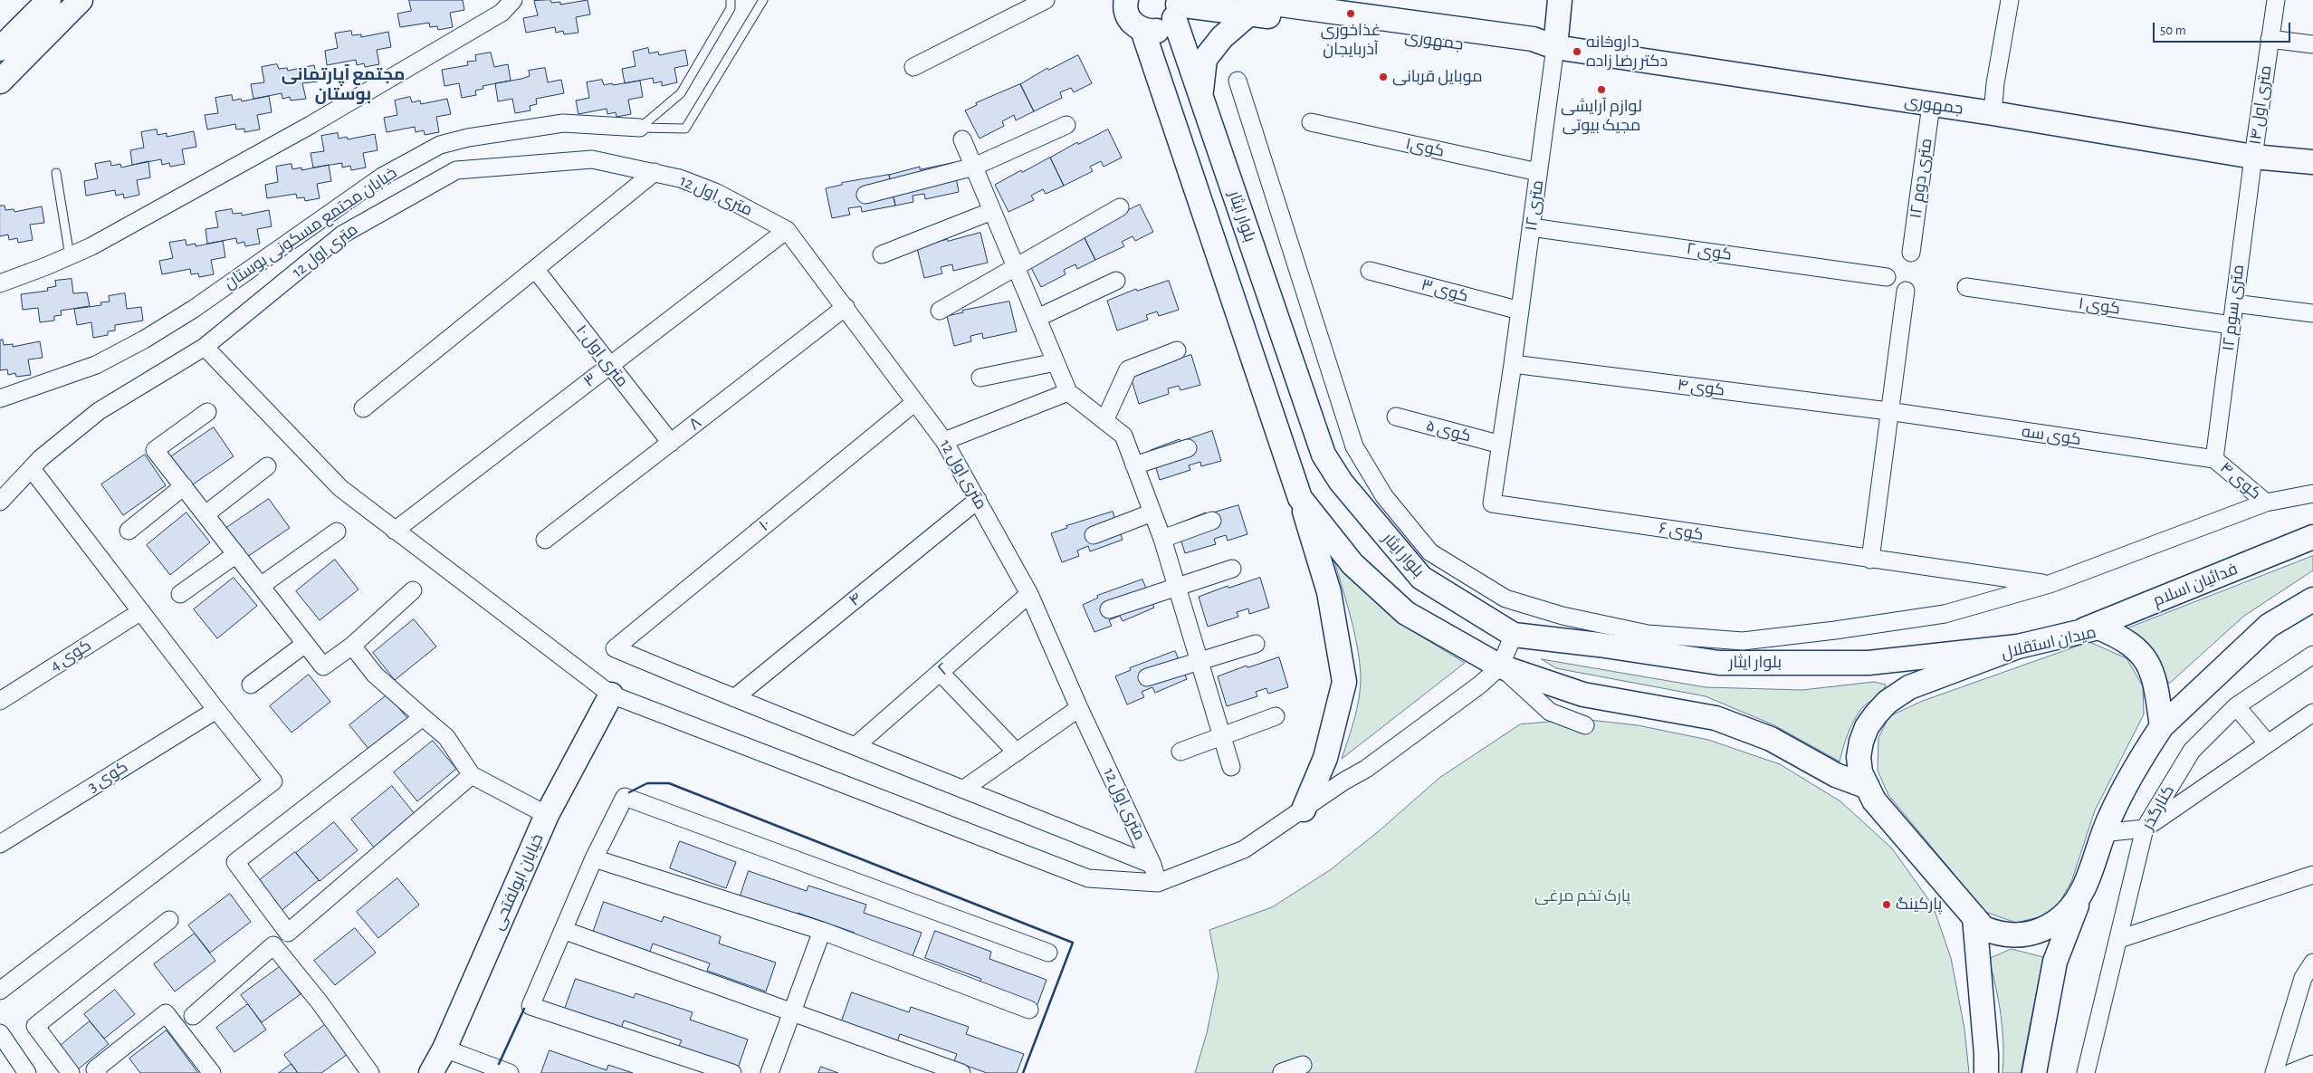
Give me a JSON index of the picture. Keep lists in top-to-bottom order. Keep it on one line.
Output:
{"streets":{"main road":["جمهوری","بلوار ایثار","فدائیان اسلام","میدان استقلال","خیابان ابولفتحی"],"street":["۱۴ متری اول","کوی۱","۱۲ متری دوم","12 متری اول","۱۲ متری","خیابان مجتمع مسکونی بوستان","کوی ۲","کوی ۳","کوی ۱","۱۲ متری سوم","۱۰ متری اول","۳","کوی ۴","۸","کوی ۵","کوی سه","۱۰","کوی ۶","۴","کوی 4","۲","کوی 3","کنارگذر"]},"crossings":[["جمهوری","۱۴ متری اول"],["جمهوری","۱۲ متری دوم"],["جمهوری","۱۲ متری"],["جمهوری","بلوار ایثار"],["جمهوری","۱۲ متری سوم"],["۱۴ متری اول","۱۲ متری سوم"],["کوی۱","۱۲ متری"],["12 متری اول","۳"],["12 متری اول","۸"],["12 متری اول","۱۰"],["12 متری اول","۴"],["12 متری اول","۲"],["۱۲ متری","کوی ۲"],["۱۲ متری","کوی ۳"],["۱۲ متری","کوی ۴"],["۱۲ متری","کوی ۵"],["۱۲ متری","کوی ۶"],["بلوار ایثار","میدان استقلال"],["کوی ۱","۱۲ متری سوم"],["۱۲ متری سوم","کوی ۴"],["۱۲ متری سوم","کوی سه"],["۱۰ متری اول","۳"],["۱۰ متری اول","۸"],["کوی ۴","کوی سه"],["۱۰","۴"],["فدائیان اسلام","میدان استقلال"]],"districts":["مجتمع آپارتمانی بوستان"],"parks":["پارک تخم مرغی"],"places":["غذاخوری آذربایجان","داروخانه دکتر رضا زاده","موبایل قربانی","لوازم آرایشی مجیک بیوتی","پارکینگ"],"scale_bar":"50 m"}
